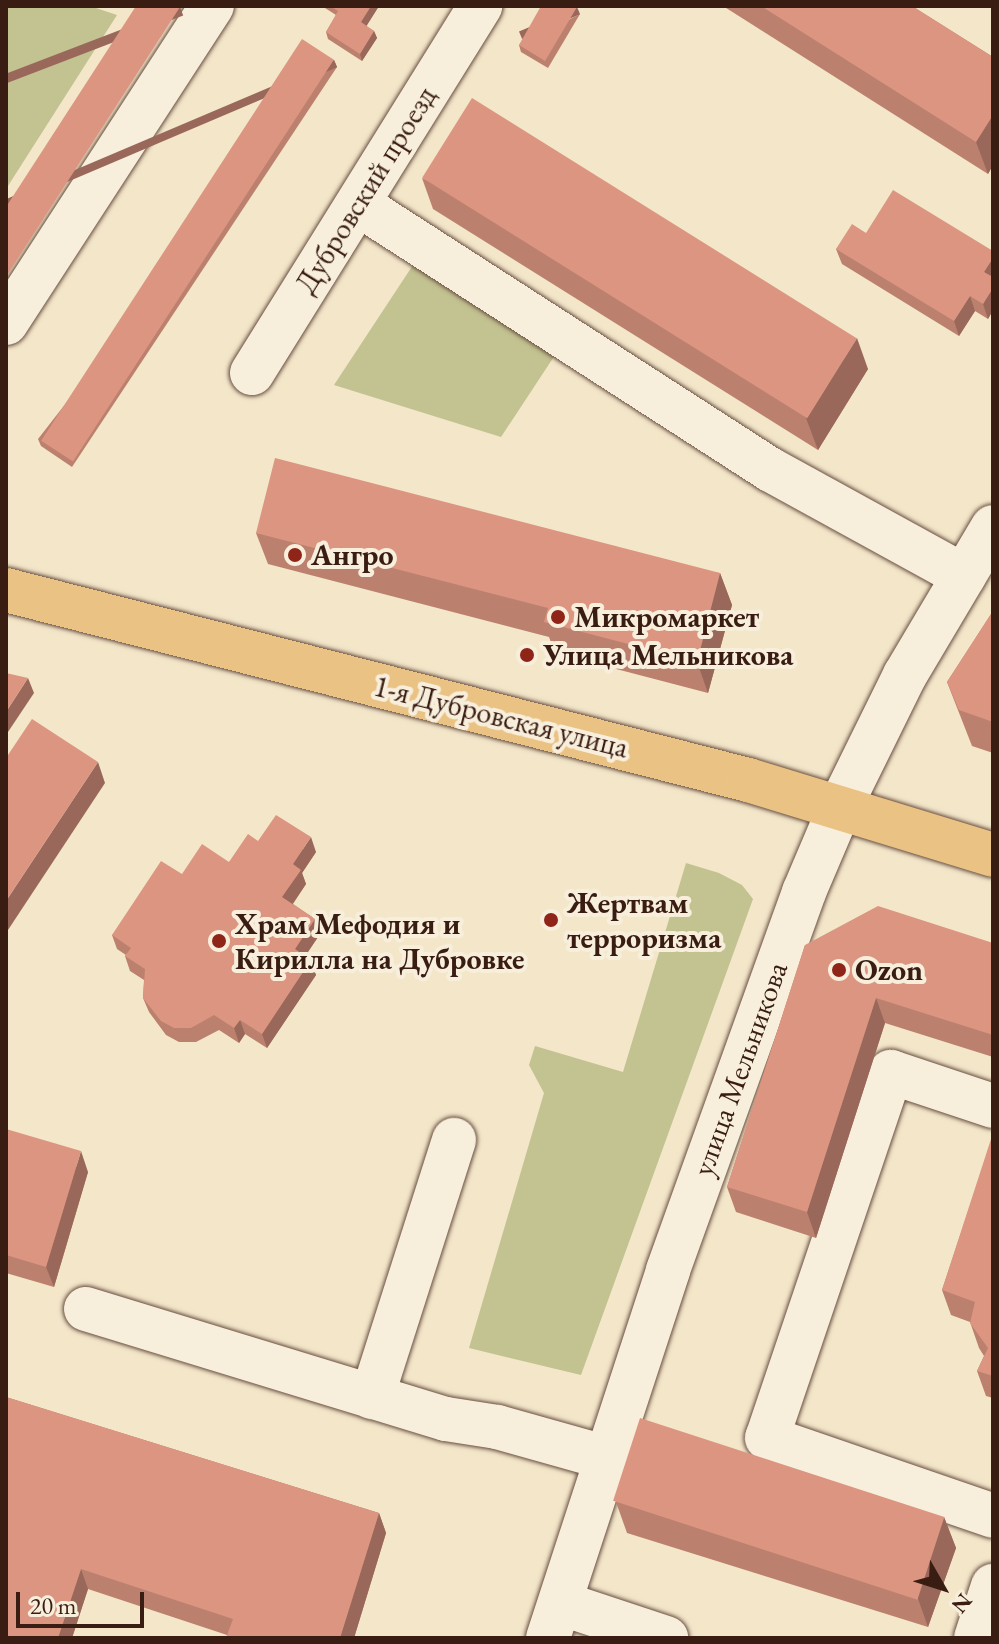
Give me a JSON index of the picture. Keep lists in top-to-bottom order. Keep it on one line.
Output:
{"streets":{"main road":["1-я Дубровская улица"],"street":["Дубровский проезд","улица Мельникова"]},"crossings":[["1-я Дубровская улица","улица Мельникова"]],"places":["Ангро","Микромаркет","Улица Мельникова","Жертвам терроризма","Храм Мефодия и Кирилла на Дубровке","Ozon"],"scale_bar":"20 m","north":"bottom right"}
